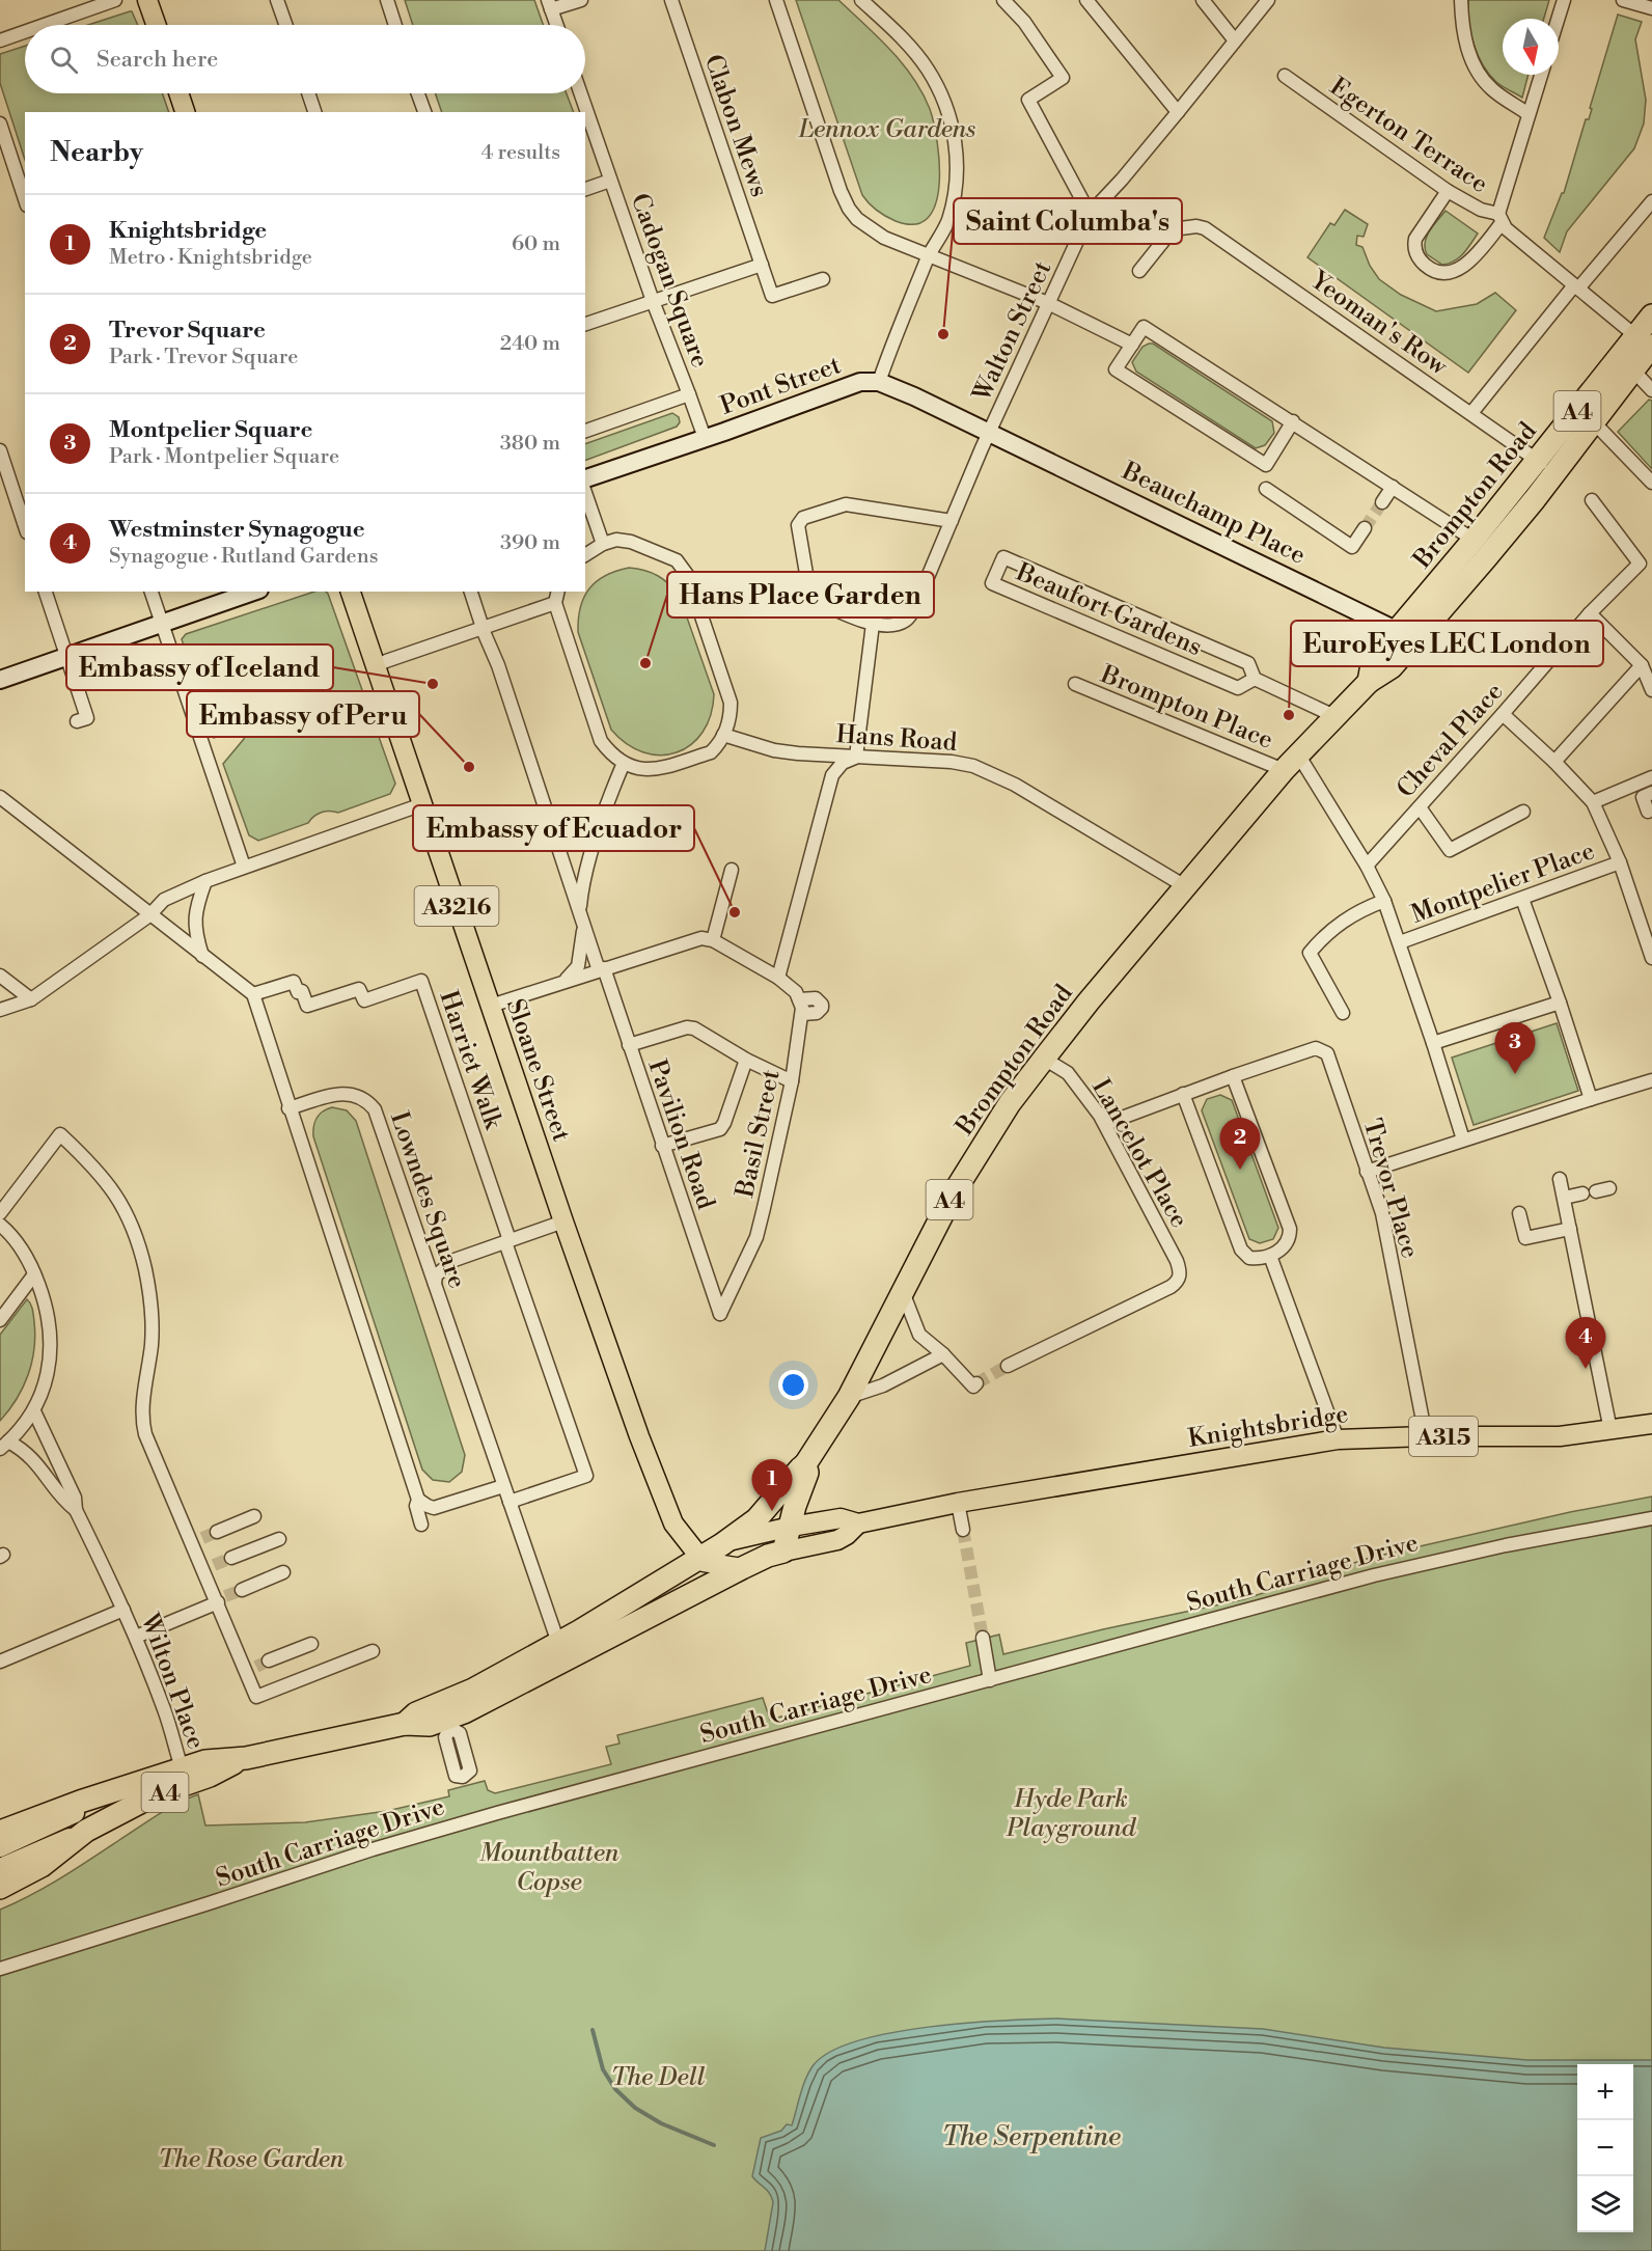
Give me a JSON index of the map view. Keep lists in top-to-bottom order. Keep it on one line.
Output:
{"streets":{"highway":["A4","Brompton Road","Knightsbridge"],"main road":["Pont Street","Beauchamp Place","A3216","Sloane Street","A315"],"street":["Clabon Mews","Egerton Terrace","Cadogan Square","Yeoman's Row","Walton Street","Beaufort Gardens","Brompton Place","Hans Road","Cheval Place","Montpelier Place","Harriet Walk","Basil Street","Pavilion Road","Lancelot Place","Trevor Place","Lowndes Square","South Carriage Drive","Wilton Place"]},"crossings":[["Egerton Terrace","Brompton Road"],["Cadogan Square","Pont Street"],["Yeoman's Row","Brompton Road"],["Walton Street","Pont Street"],["Walton Street","Beauchamp Place"],["Pont Street","Beauchamp Place"],["A4","Brompton Road"],["A4","Knightsbridge"],["Brompton Road","Beauchamp Place"],["Brompton Road","Beaufort Gardens"],["Brompton Road","Brompton Place"],["Brompton Road","Hans Road"],["Brompton Road","Lancelot Place"],["Brompton Road","Knightsbridge"],["Harriet Walk","Lowndes Square"],["Sloane Street","Knightsbridge"],["Basil Street","Pavilion Road"],["Lancelot Place","Trevor Place"],["Trevor Place","Knightsbridge"],["Lowndes Square","Knightsbridge"],["Knightsbridge","Wilton Place"]],"water":["The Serpentine"],"parks":["Lennox Gardens","Hyde Park Playground","Mountbatten Copse","The Dell","The Rose Garden"],"places":["Saint Columba's","Hans Place Garden","Embassy of Iceland","EuroEyes LEC London","Embassy of Peru","Embassy of Ecuador"],"north":"bottom","page":{"search":"Search here","heading":["Nearby","4 results"],"list":[{"mark":"1","name":"Knightsbridge","note":"Metro · Knightsbridge","value":"60 m"},{"mark":"2","name":"Trevor Square","note":"Park · Trevor Square","value":"240 m"},{"mark":"3","name":"Montpelier Square","note":"Park · Montpelier Square","value":"380 m"},{"mark":"4","name":"Westminster Synagogue","note":"Synagogue · Rutland Gardens","value":"390 m"}],"pins":["3","2","4","1"],"map_buttons":["+","−"]}}
